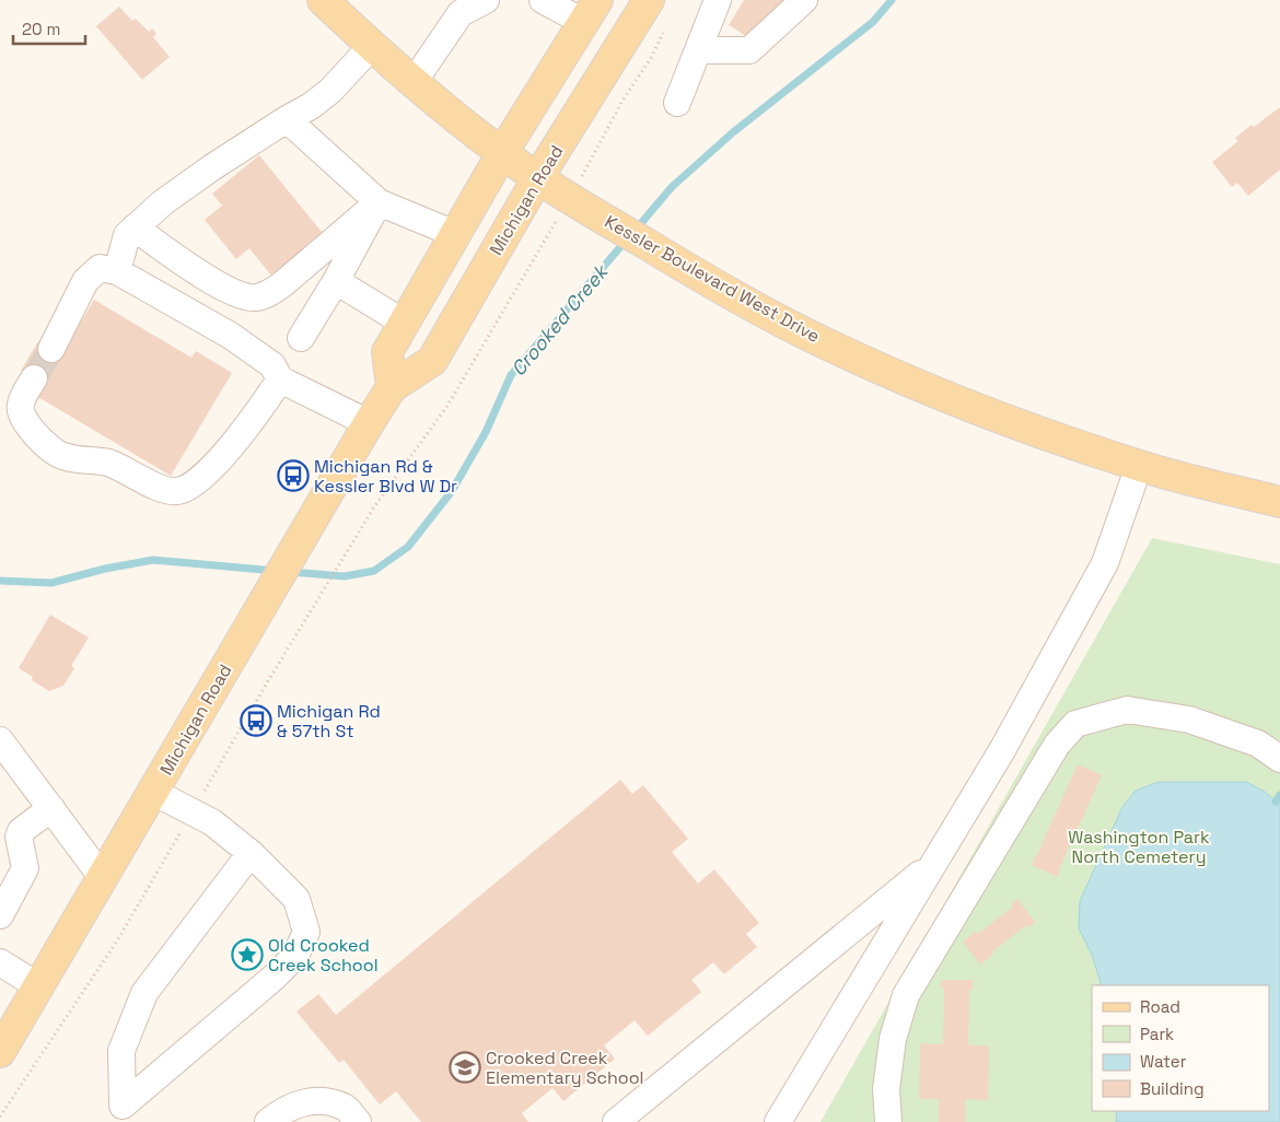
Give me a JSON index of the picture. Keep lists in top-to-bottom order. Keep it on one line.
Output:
{"streets":{"main road":["Michigan Road","Kessler Boulevard West Drive"]},"crossings":[["Michigan Road","Kessler Boulevard West Drive"]],"water":["Crooked Creek"],"parks":["Washington Park North Cemetery"],"places":{"bus stop":["Michigan Rd & Kessler Blvd W Dr","Michigan Rd & 57th St"],"place":["Old Crooked Creek School"],"school or university":["Crooked Creek Elementary School"]},"legend":["Road","Park","Water","Building"],"scale_bar":"20 m"}
